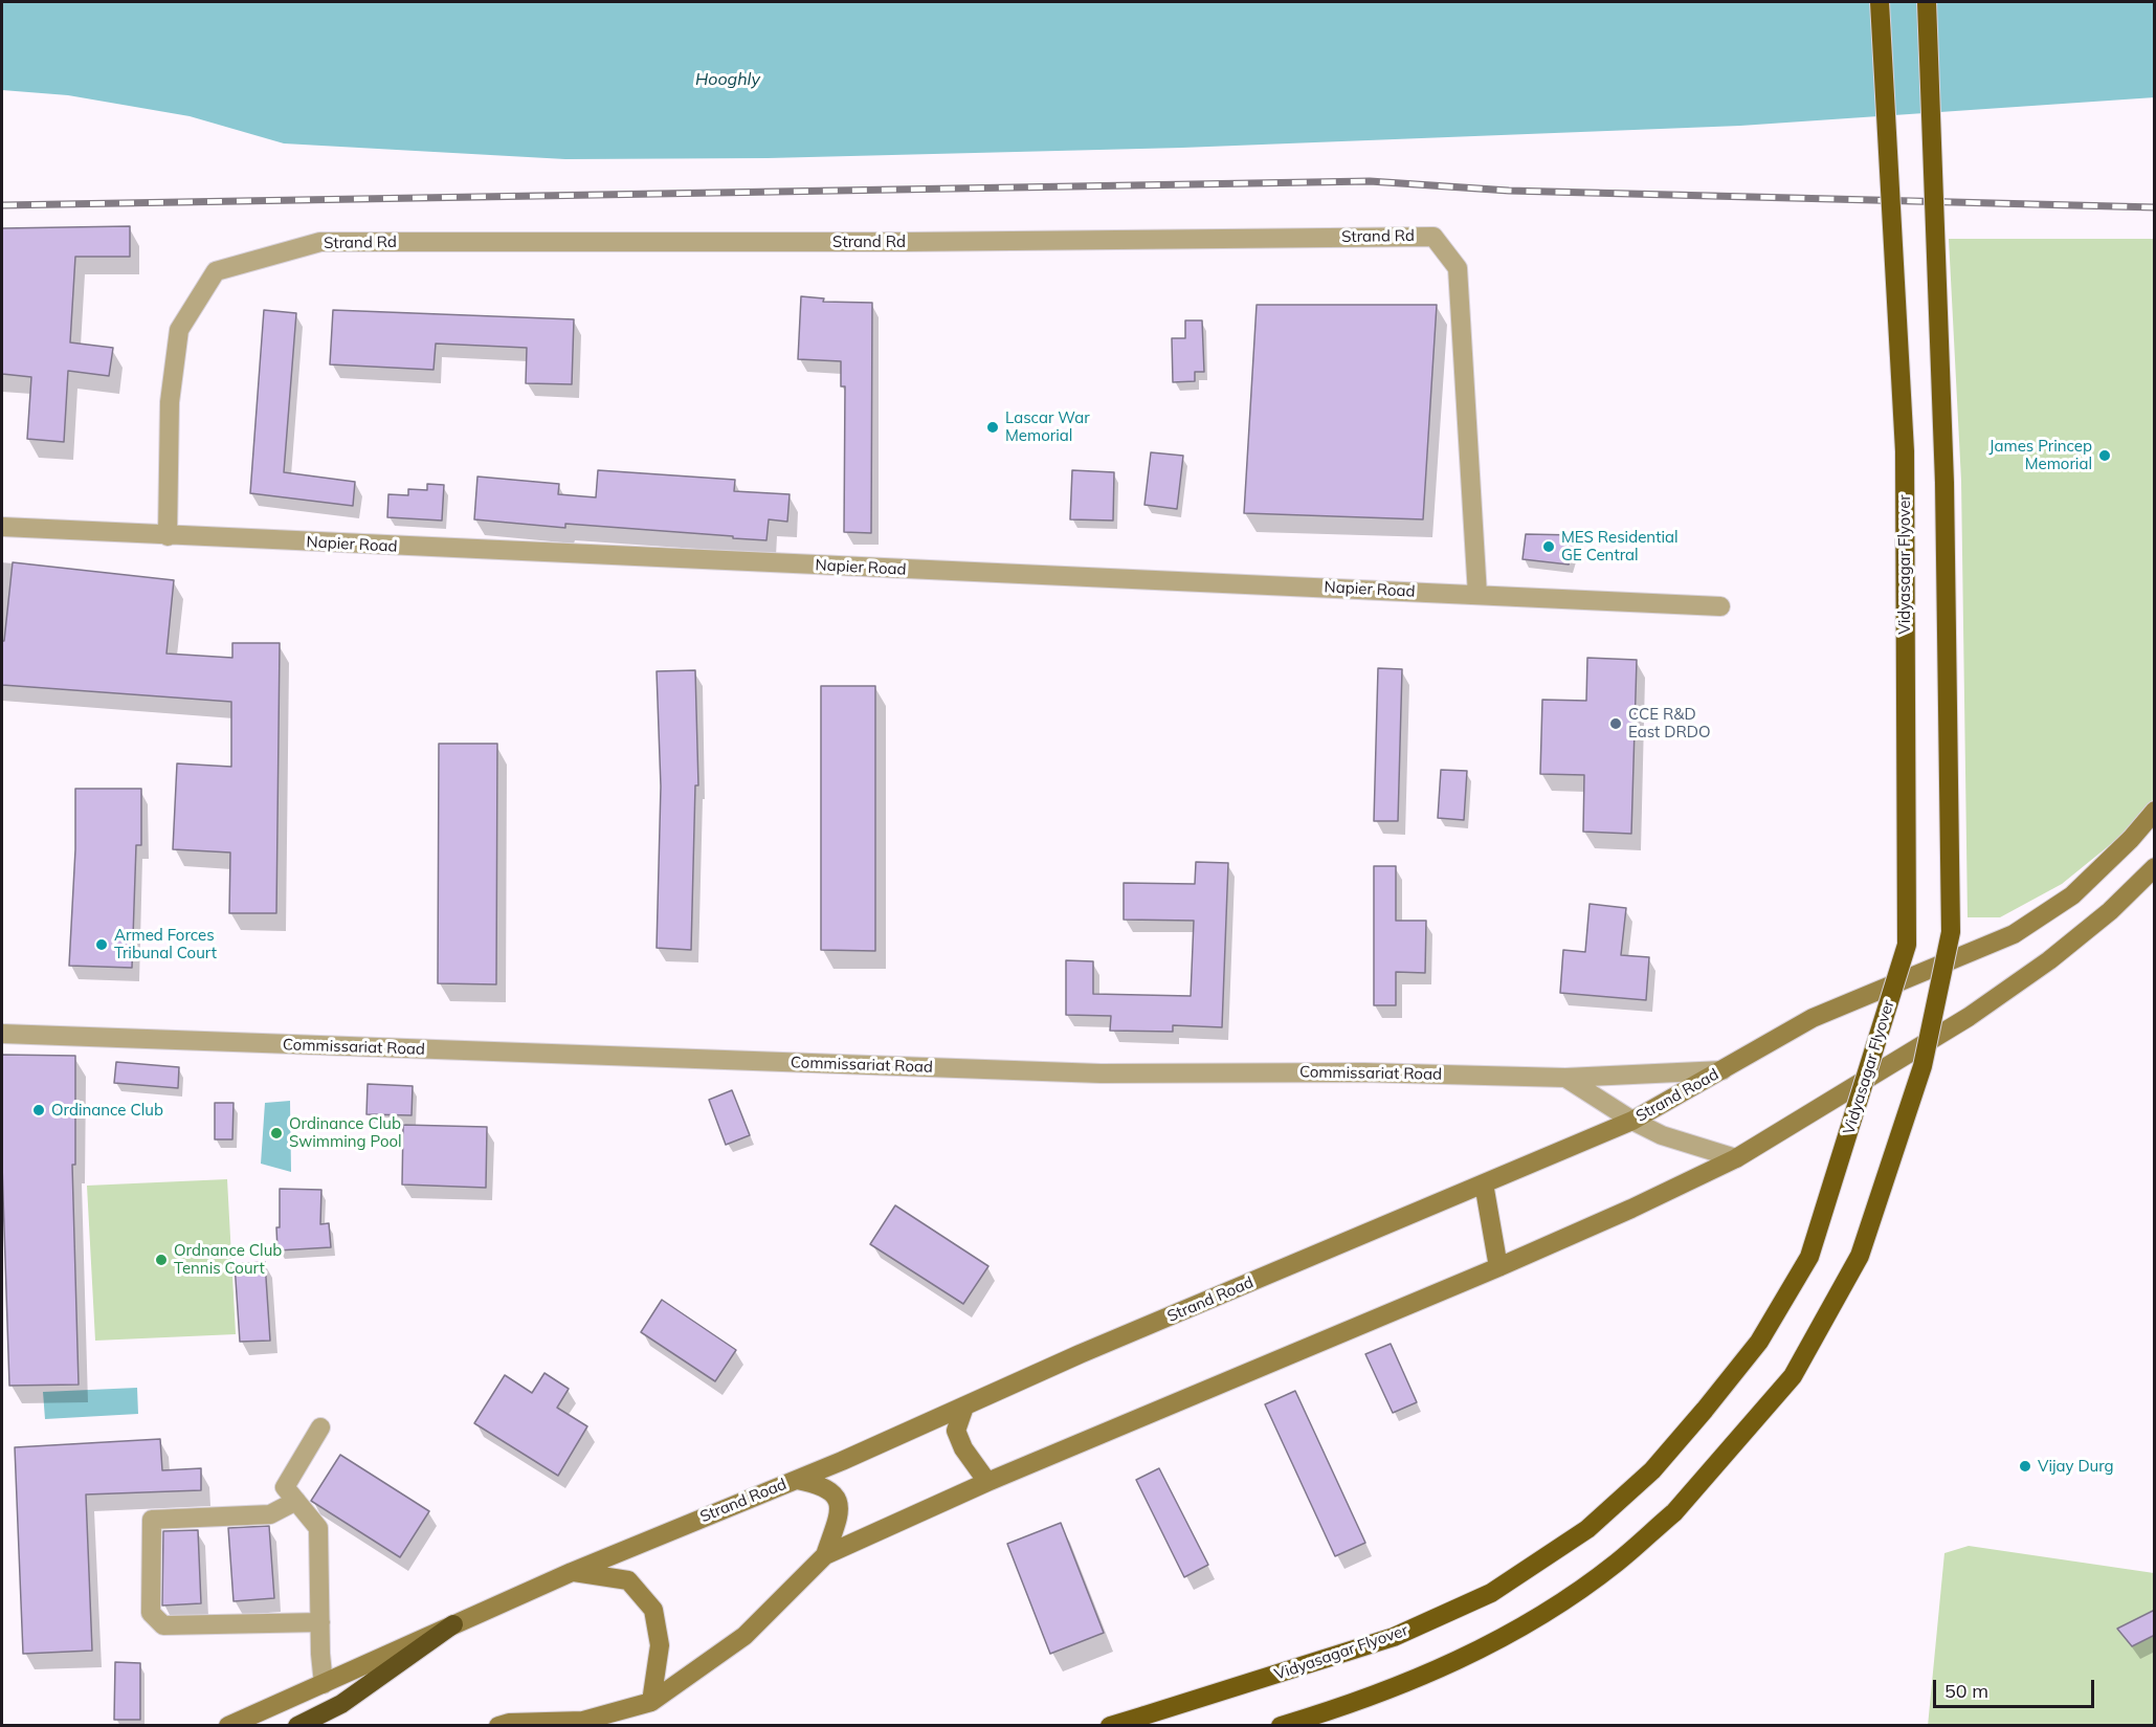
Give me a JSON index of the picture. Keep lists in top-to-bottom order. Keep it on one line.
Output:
{"streets":{"highway":["Vidyasagar Flyover"],"main road":["Strand Road"],"street":["Strand Rd","Napier Road","Commissariat Road"]},"crossings":[["Strand Rd","Napier Road"],["Commissariat Road","Strand Road"]],"water":["Hooghly"],"places":["Lascar War Memorial","James Princep Memorial","MES Residential GE Central","CCE R&D East DRDO","Armed Forces Tribunal Court","Ordinance Club","Ordinance Club Swimming Pool","Ordnance Club Tennis Court","Vijay Durg"],"scale_bar":"50 m"}
